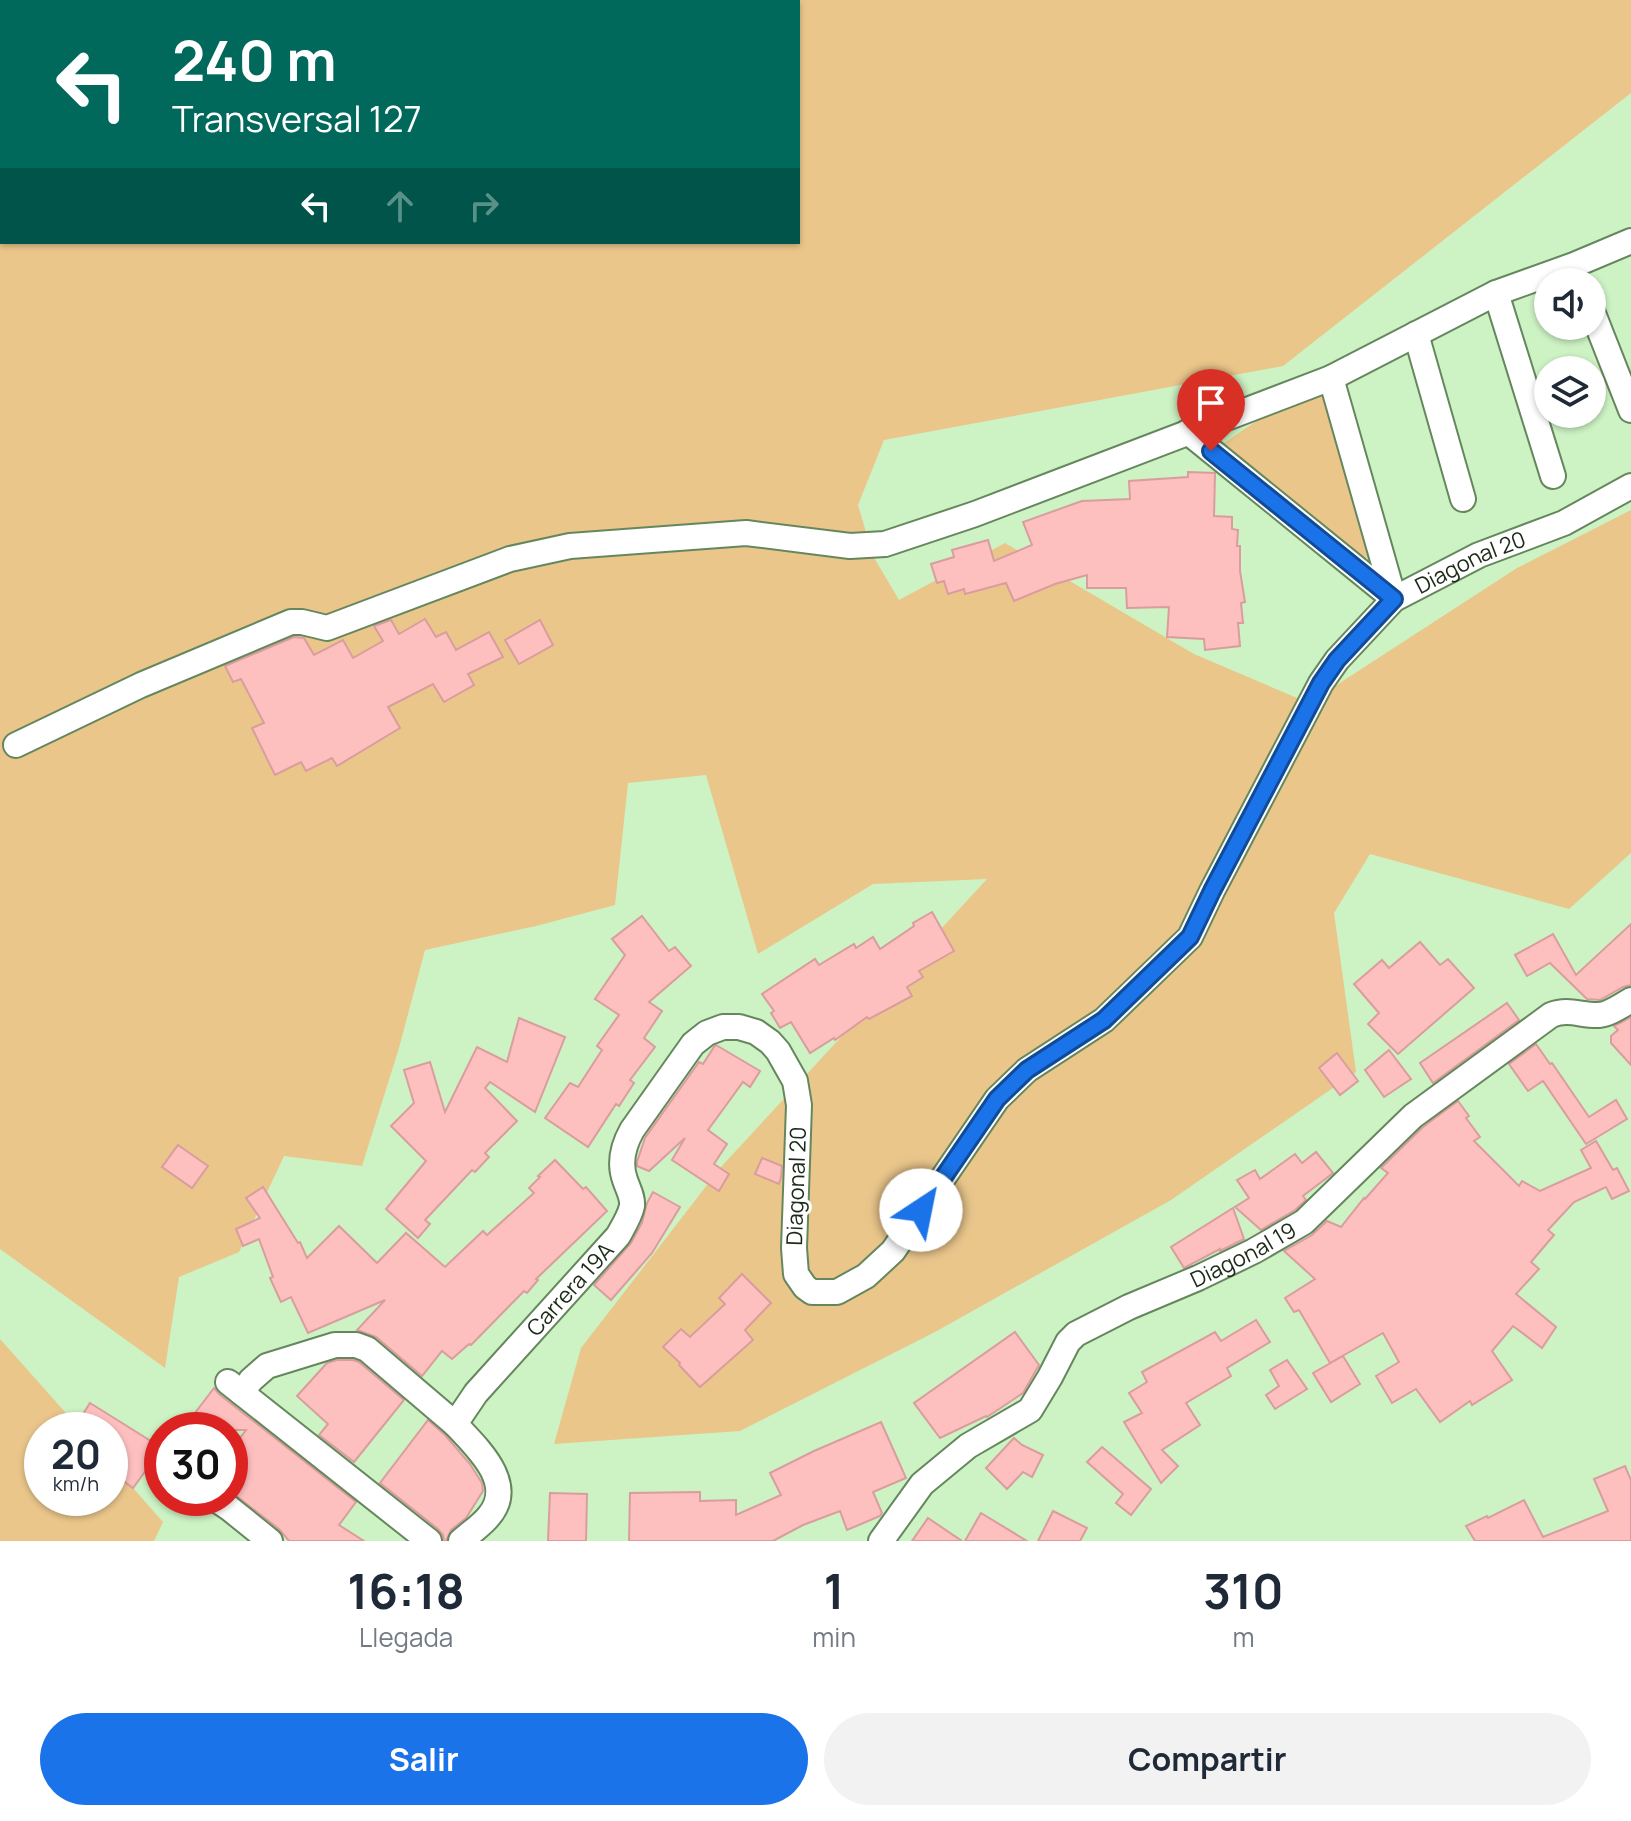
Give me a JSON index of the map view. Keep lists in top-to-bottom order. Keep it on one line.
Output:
{"streets":{"street":["Diagonal 20","Diagonal 19","Carrera 19A"]},"crossings":[["Diagonal 20","Carrera 19A"]],"page":{"turn":["240 m","Transversal 127"],"speed":"20 km/h","limit":"30","eta":["16:18","Llegada","1","min","310","m"],"buttons":["Salir","Compartir"]}}
